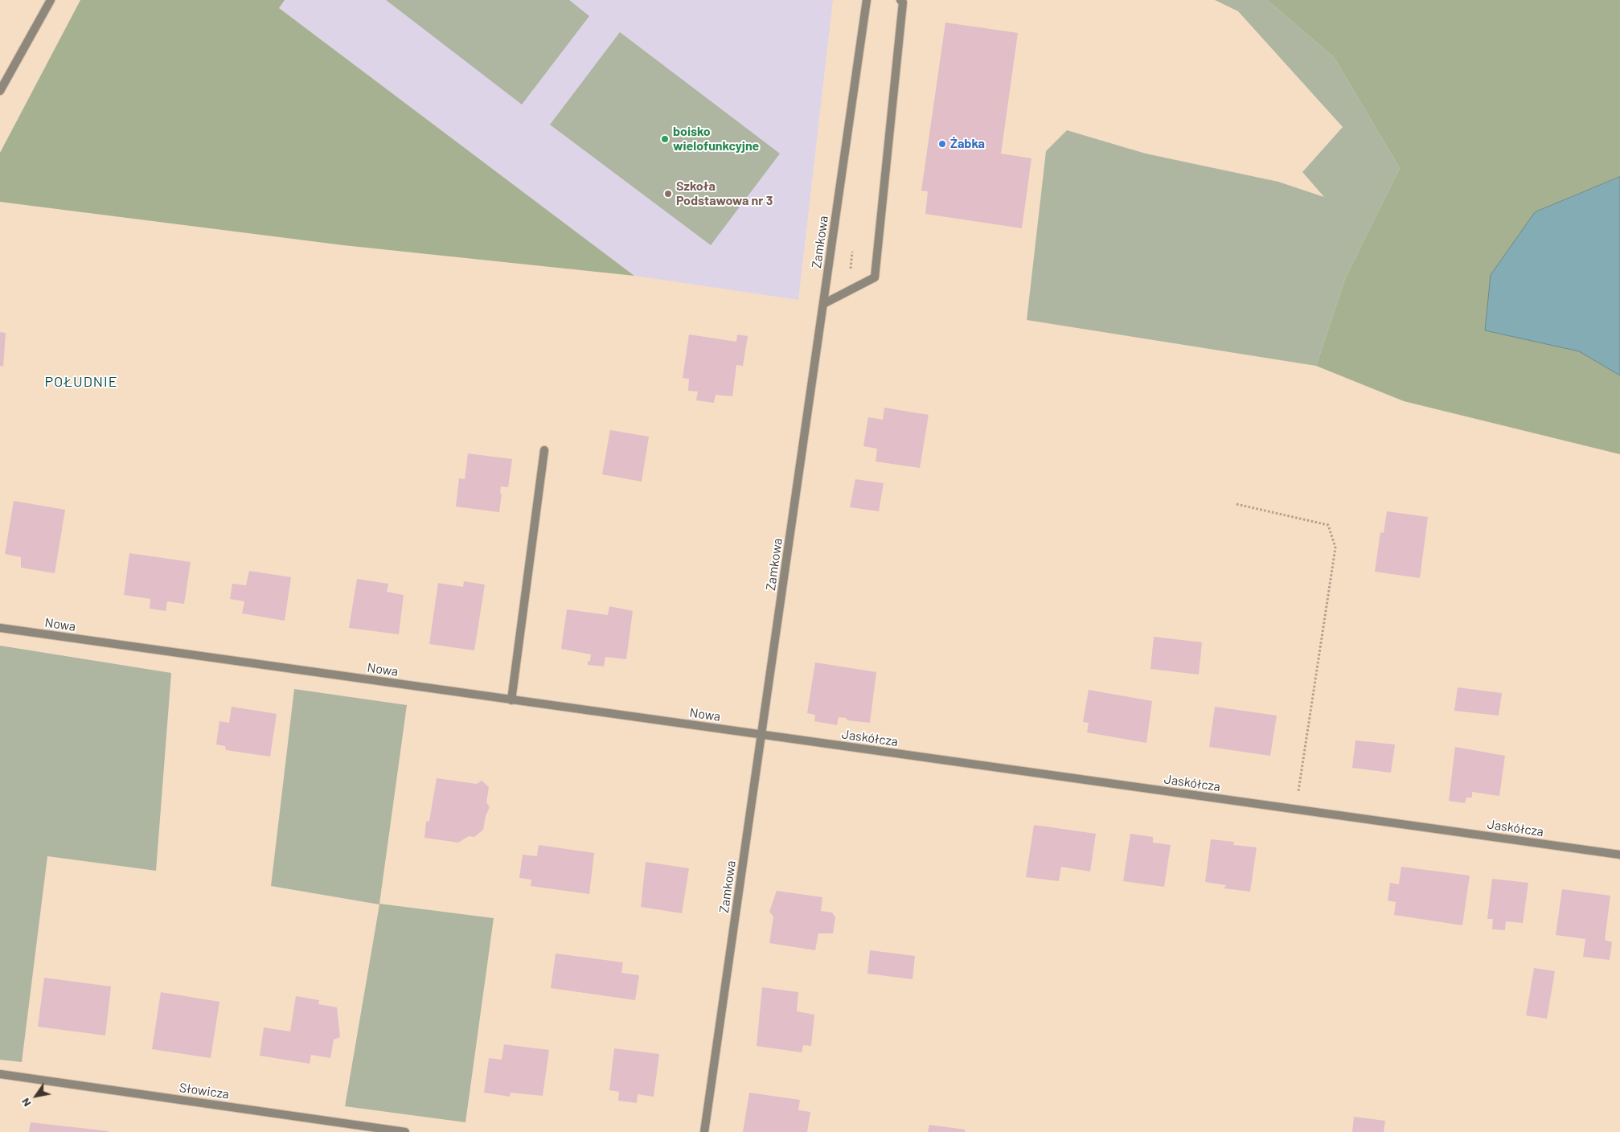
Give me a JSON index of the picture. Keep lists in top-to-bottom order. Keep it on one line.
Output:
{"streets":{"street":["Zamkowa","Nowa","Jaskółcza","Słowicza"]},"crossings":[["Zamkowa","Nowa"],["Zamkowa","Jaskółcza"],["Nowa","Jaskółcza"]],"districts":["POŁUDNIE"],"places":["boisko wielofunkcyjne","Żabka","Szkoła Podstawowa nr 3"],"north":"bottom left"}
